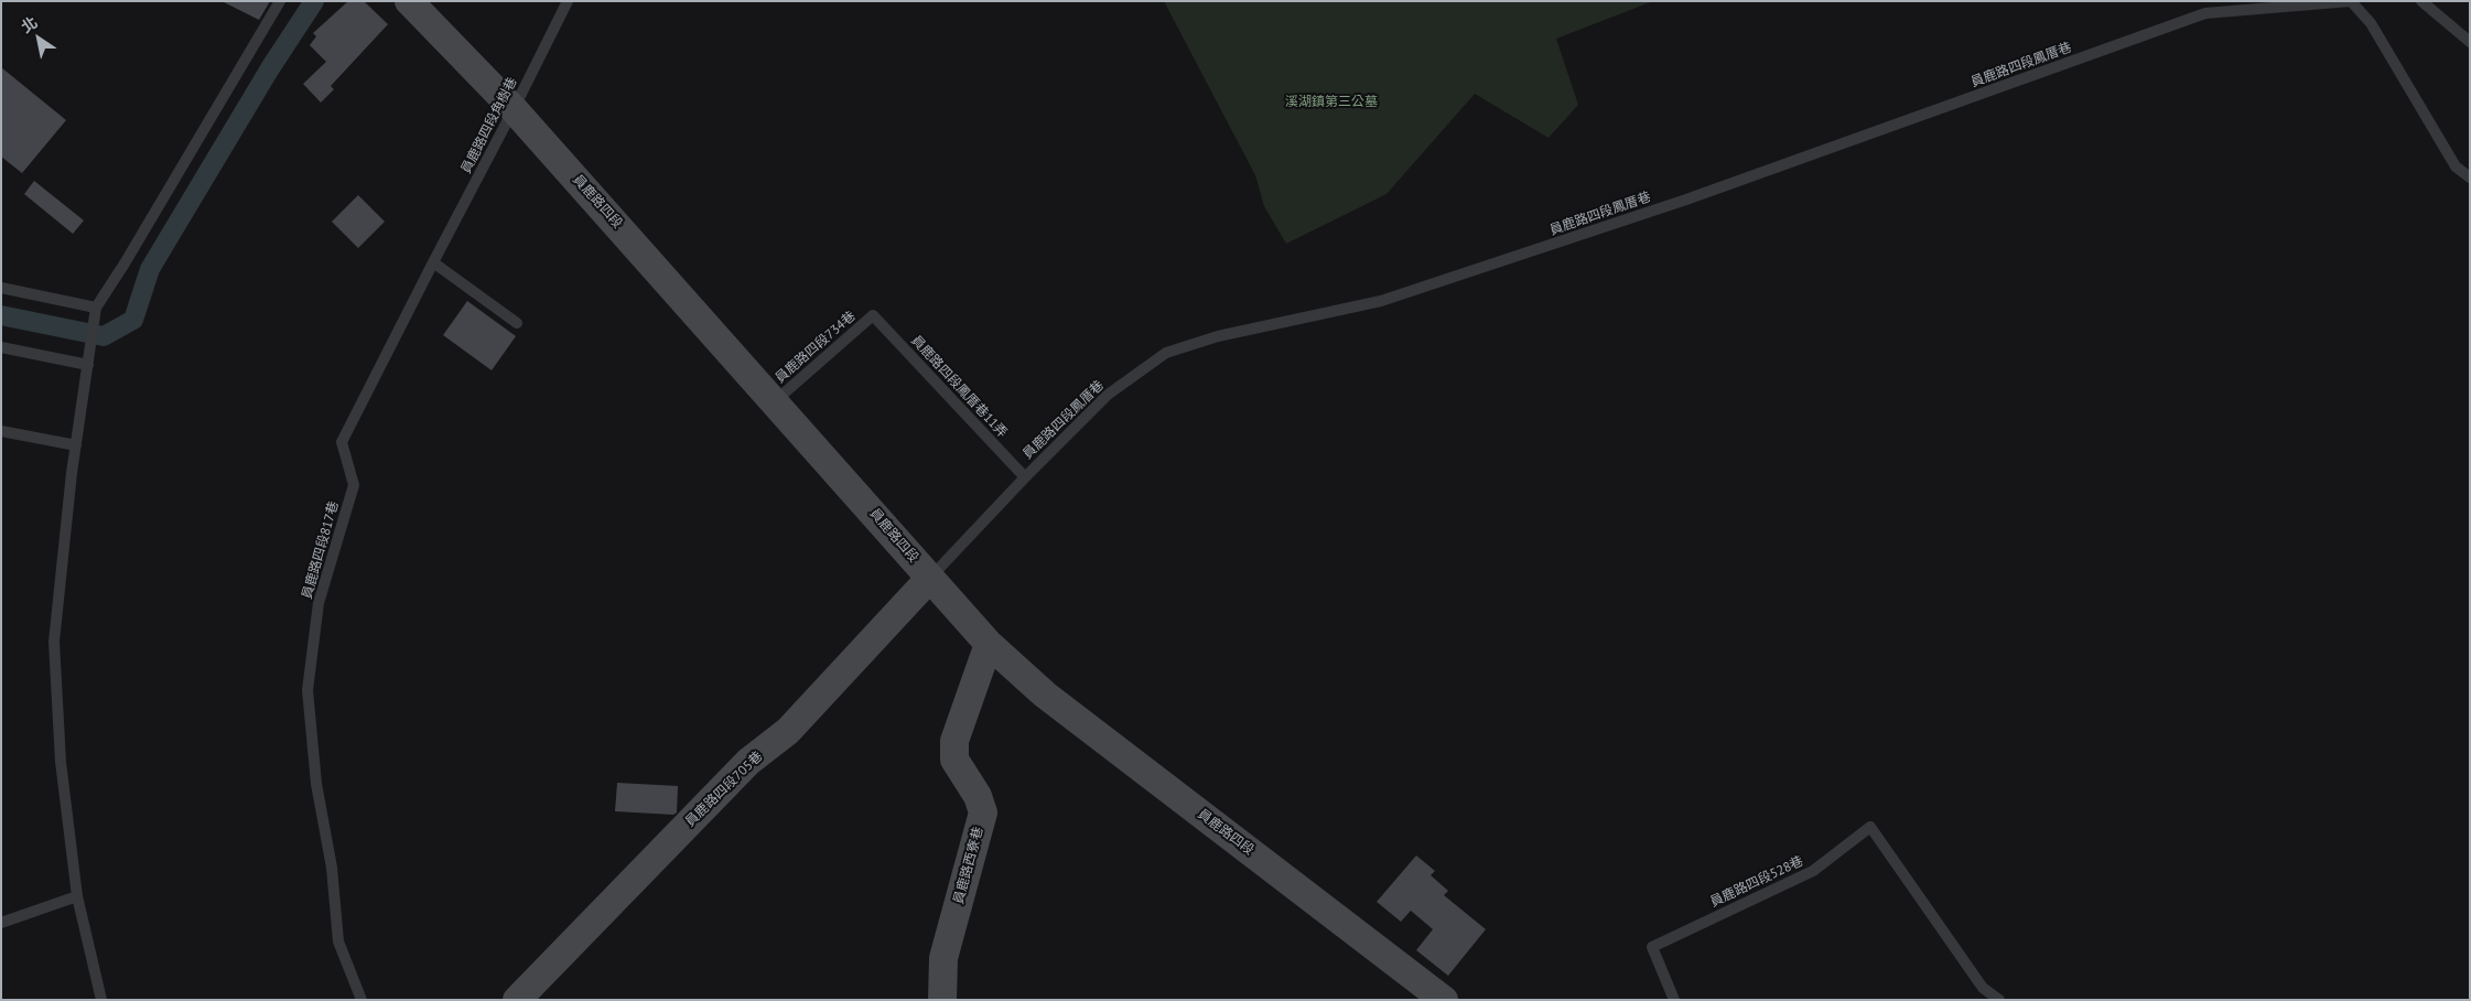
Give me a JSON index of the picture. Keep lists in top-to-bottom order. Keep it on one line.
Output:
{"streets":{"main road":["員鹿路四段","員鹿路四段705巷","員鹿路西寮巷"],"lane":["員鹿路四段鳳厝巷","員鹿路四段角樹巷","員鹿路四段734巷","員鹿路四段鳳厝巷11弄","員鹿路四段817巷","員鹿路四段528巷"]},"crossings":[["員鹿路四段鳳厝巷","員鹿路四段"],["員鹿路四段鳳厝巷","員鹿路四段鳳厝巷11弄"],["員鹿路四段鳳厝巷","員鹿路四段705巷"],["員鹿路四段角樹巷","員鹿路四段"],["員鹿路四段角樹巷","員鹿路四段817巷"],["員鹿路四段","員鹿路四段734巷"],["員鹿路四段","員鹿路四段705巷"],["員鹿路四段","員鹿路西寮巷"],["員鹿路四段734巷","員鹿路四段鳳厝巷11弄"]],"parks":["溪湖鎮第三公墓"],"north":"top left"}
